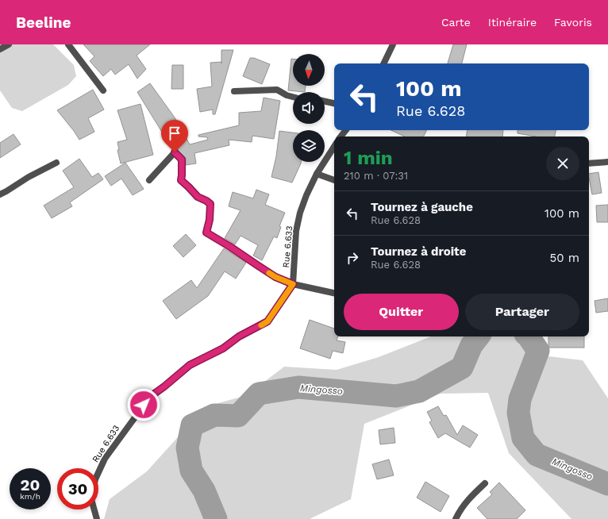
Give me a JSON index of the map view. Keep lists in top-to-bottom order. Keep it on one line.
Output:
{"streets":{"street":["Rue 6.633"]},"water":["Mingosso"],"north":"bottom","page":{"header":"Beeline","nav":["Carte","Itinéraire","Favoris"],"turn":["100 m","Rue 6.628"],"heading":["1 min","210 m · 07:31"],"list":[{"name":"Tournez à gauche","note":"Rue 6.628","value":"100 m"},{"name":"Tournez à droite","note":"Rue 6.628","value":"50 m"}],"buttons":["Quitter","Partager"],"speed":"20 km/h","limit":"30"}}
